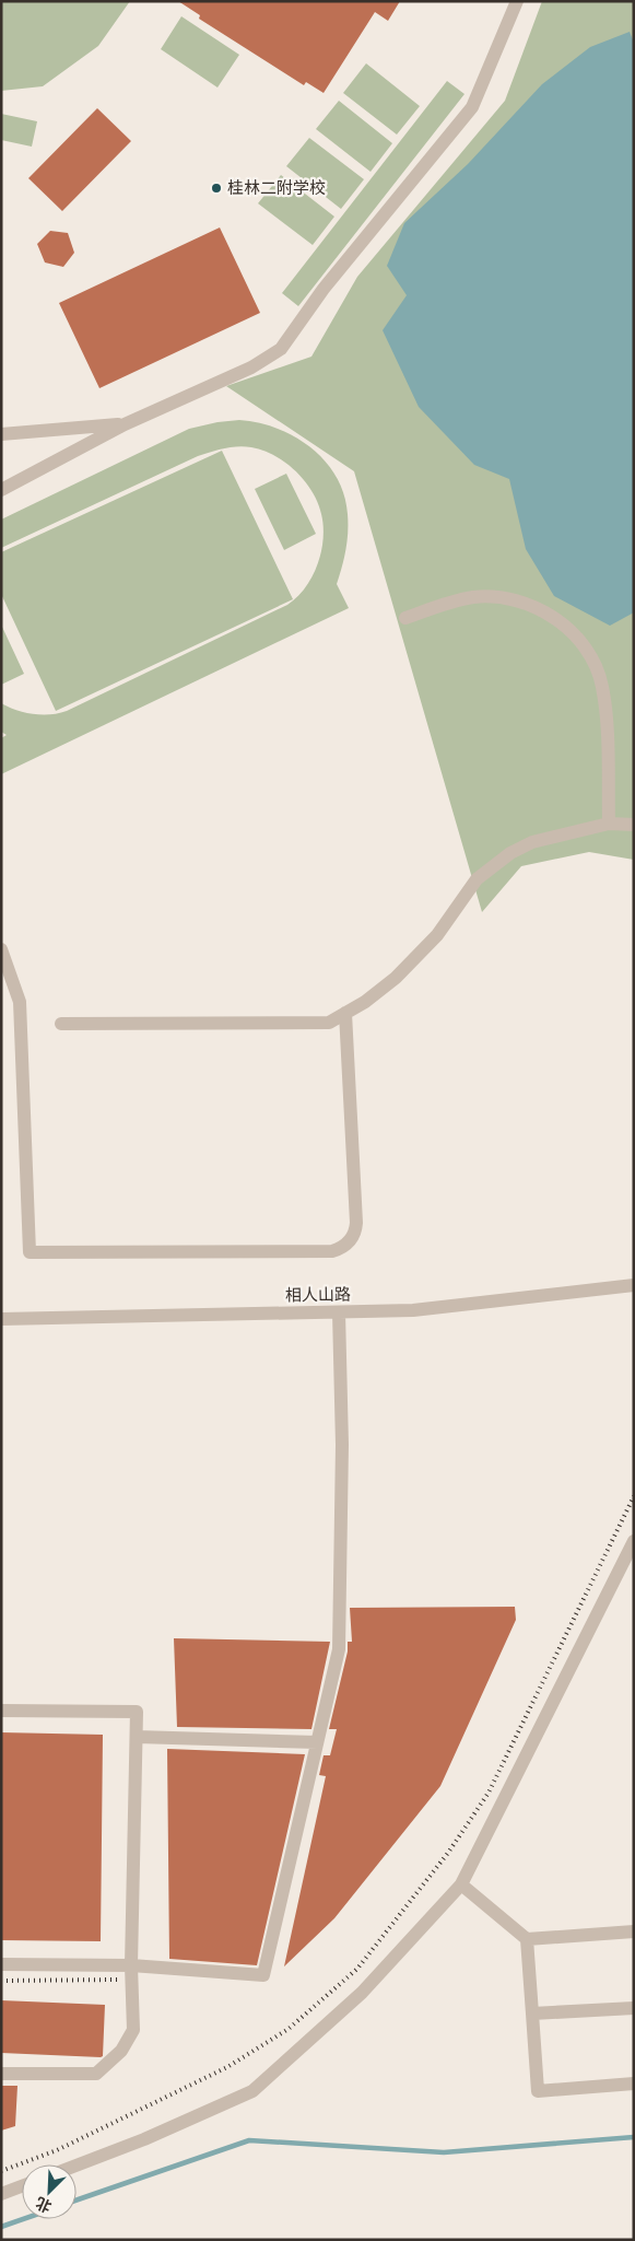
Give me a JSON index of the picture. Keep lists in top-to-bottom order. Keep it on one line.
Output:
{"streets":{"street":["相人山路"]},"places":["桂林二附学校"],"north":"bottom left"}
